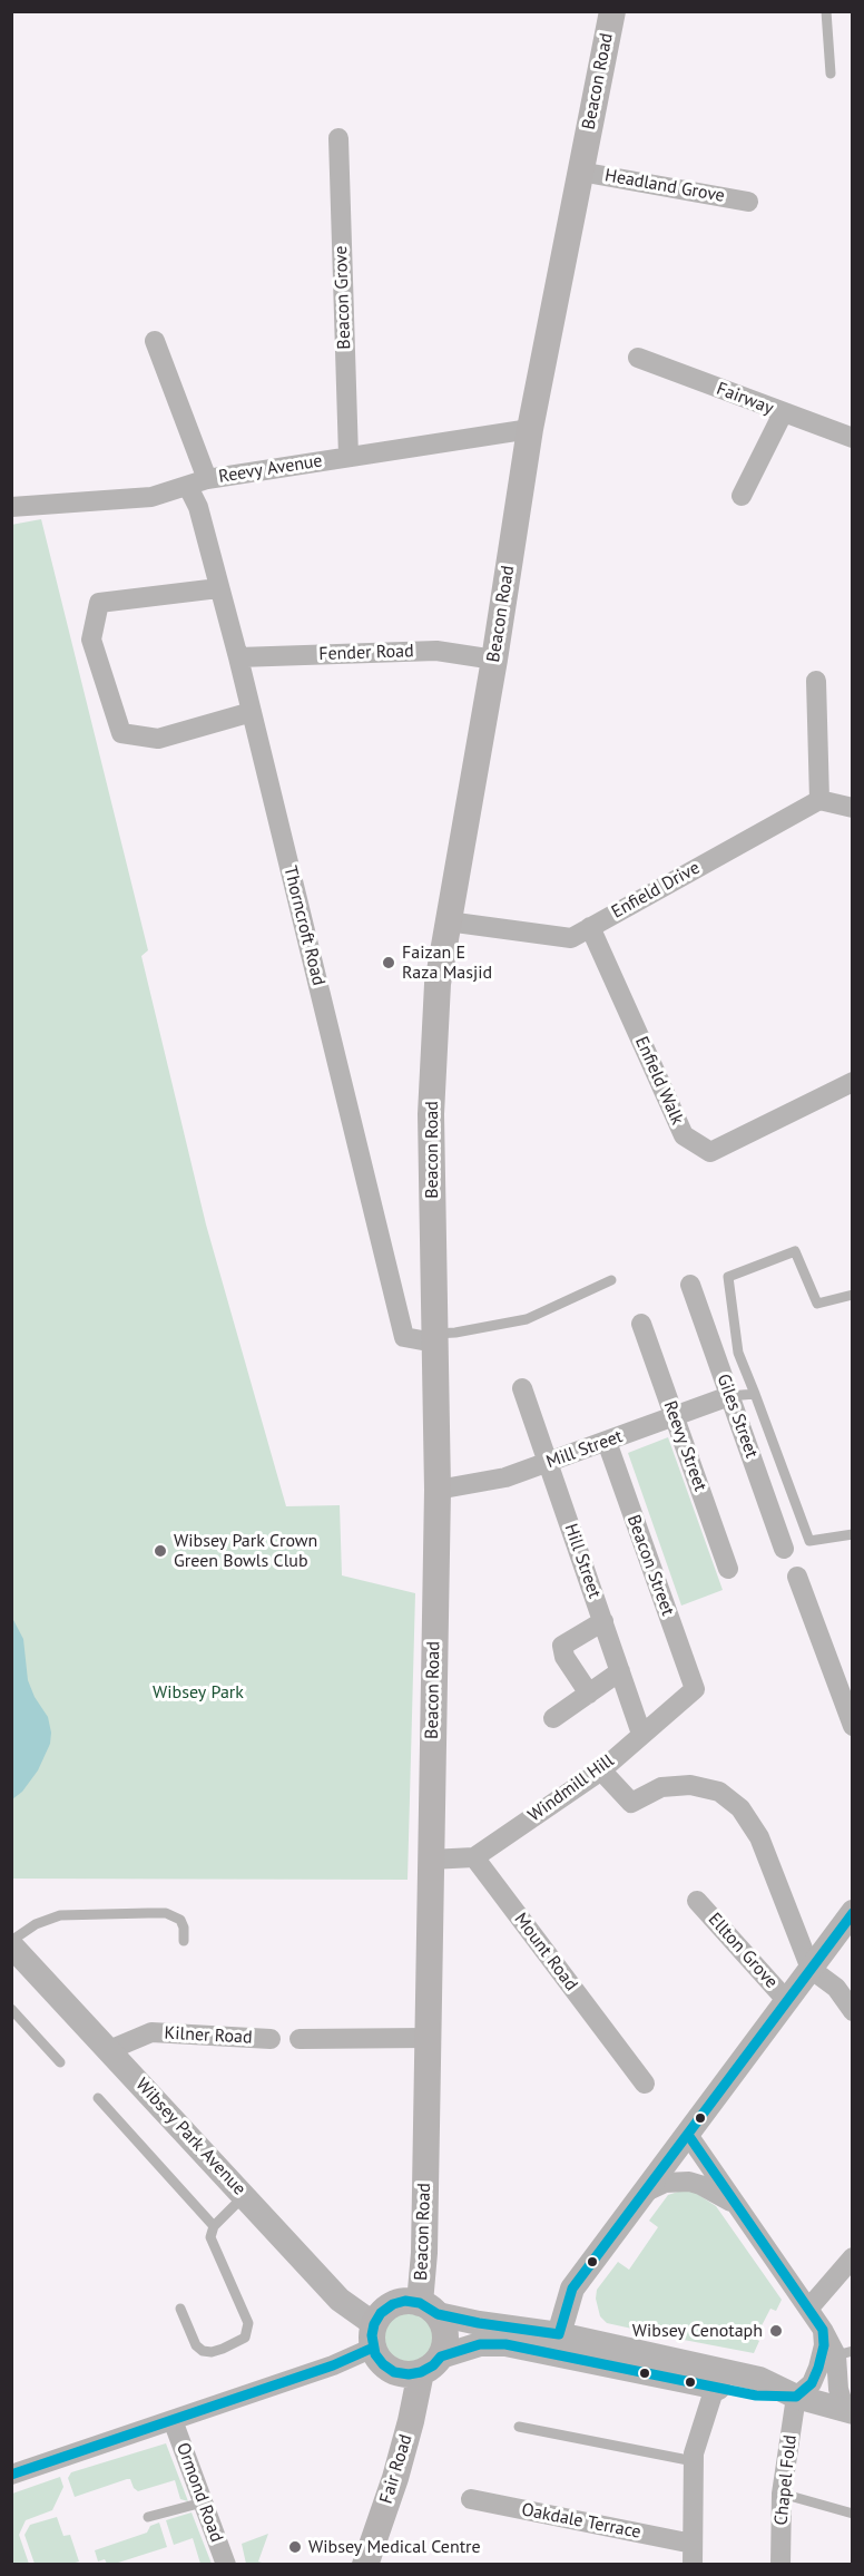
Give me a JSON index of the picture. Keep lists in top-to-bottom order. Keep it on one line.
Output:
{"streets":{"main road":["Beacon Road","Fair Road"],"street":["Headland Grove","Beacon Grove","Fairway","Reevy Avenue","Fender Road","Enfield Drive","Thorncroft Road","Enfield Walk","Giles Street","Reevy Street","Mill Street","Hill Street","Beacon Street","Windmill Hill","Ellton Grove","Mount Road","Kilner Road","Wibsey Park Avenue","Chapel Fold","Ormond Road","Oakdale Terrace"]},"crossings":[["Beacon Road","Headland Grove"],["Beacon Road","Reevy Avenue"],["Beacon Road","Fender Road"],["Beacon Road","Enfield Drive"],["Beacon Road","Thorncroft Road"],["Beacon Road","Mill Street"],["Beacon Road","Wibsey Park Avenue"],["Beacon Road","Fair Road"],["Beacon Grove","Reevy Avenue"],["Reevy Avenue","Thorncroft Road"],["Fender Road","Thorncroft Road"],["Enfield Drive","Enfield Walk"],["Giles Street","Mill Street"],["Reevy Street","Mill Street"],["Mill Street","Hill Street"],["Mill Street","Beacon Street"],["Hill Street","Windmill Hill"],["Beacon Street","Windmill Hill"],["Windmill Hill","Mount Road"],["Kilner Road","Wibsey Park Avenue"],["Wibsey Park Avenue","Fair Road"]],"parks":["Wibsey Park"],"places":["Faizan E Raza Masjid","Wibsey Park Crown Green Bowls Club","Wibsey Cenotaph","Wibsey Medical Centre"]}
